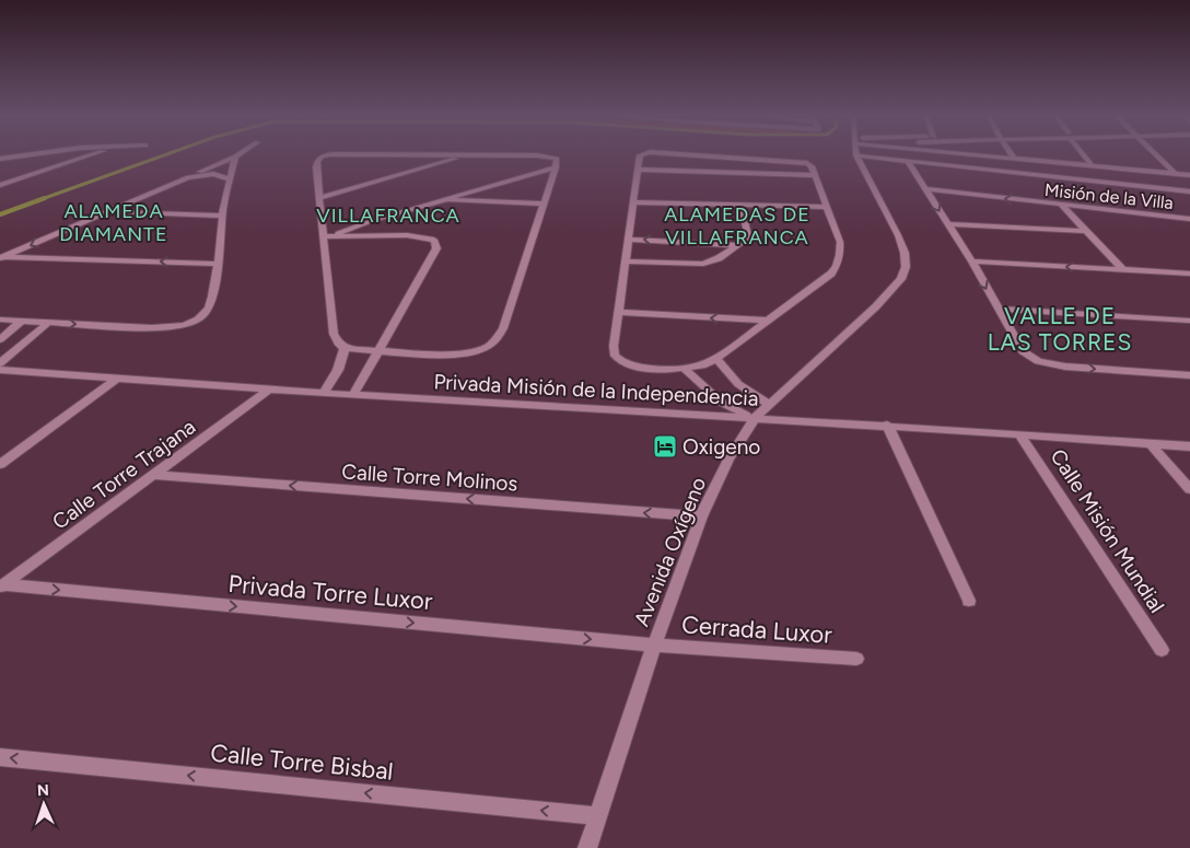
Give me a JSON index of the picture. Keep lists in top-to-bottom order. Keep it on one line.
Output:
{"streets":{"street":["Misión de la Villa","Privada Misión de la Independencia","Calle Torre Trajana","Calle Torre Molinos","Calle Misión Mundial","Avenida Oxígeno","Privada Torre Luxor","Cerrada Luxor","Calle Torre Bisbal"]},"crossings":[["Privada Misión de la Independencia","Calle Torre Trajana"],["Privada Misión de la Independencia","Calle Misión Mundial"],["Privada Misión de la Independencia","Avenida Oxígeno"],["Calle Torre Trajana","Calle Torre Molinos"],["Calle Torre Trajana","Privada Torre Luxor"],["Calle Torre Molinos","Avenida Oxígeno"],["Avenida Oxígeno","Privada Torre Luxor"],["Avenida Oxígeno","Cerrada Luxor"],["Avenida Oxígeno","Calle Torre Bisbal"],["Privada Torre Luxor","Cerrada Luxor"]],"one_way":["Calle Torre Molinos","Privada Torre Luxor","Calle Torre Bisbal"],"districts":["ALAMEDA DIAMANTE","ALAMEDAS DE VILLAFRANCA","VILLAFRANCA","VALLE DE LAS TORRES"],"places":{"hotel":["Oxigeno"]},"north":"top"}
